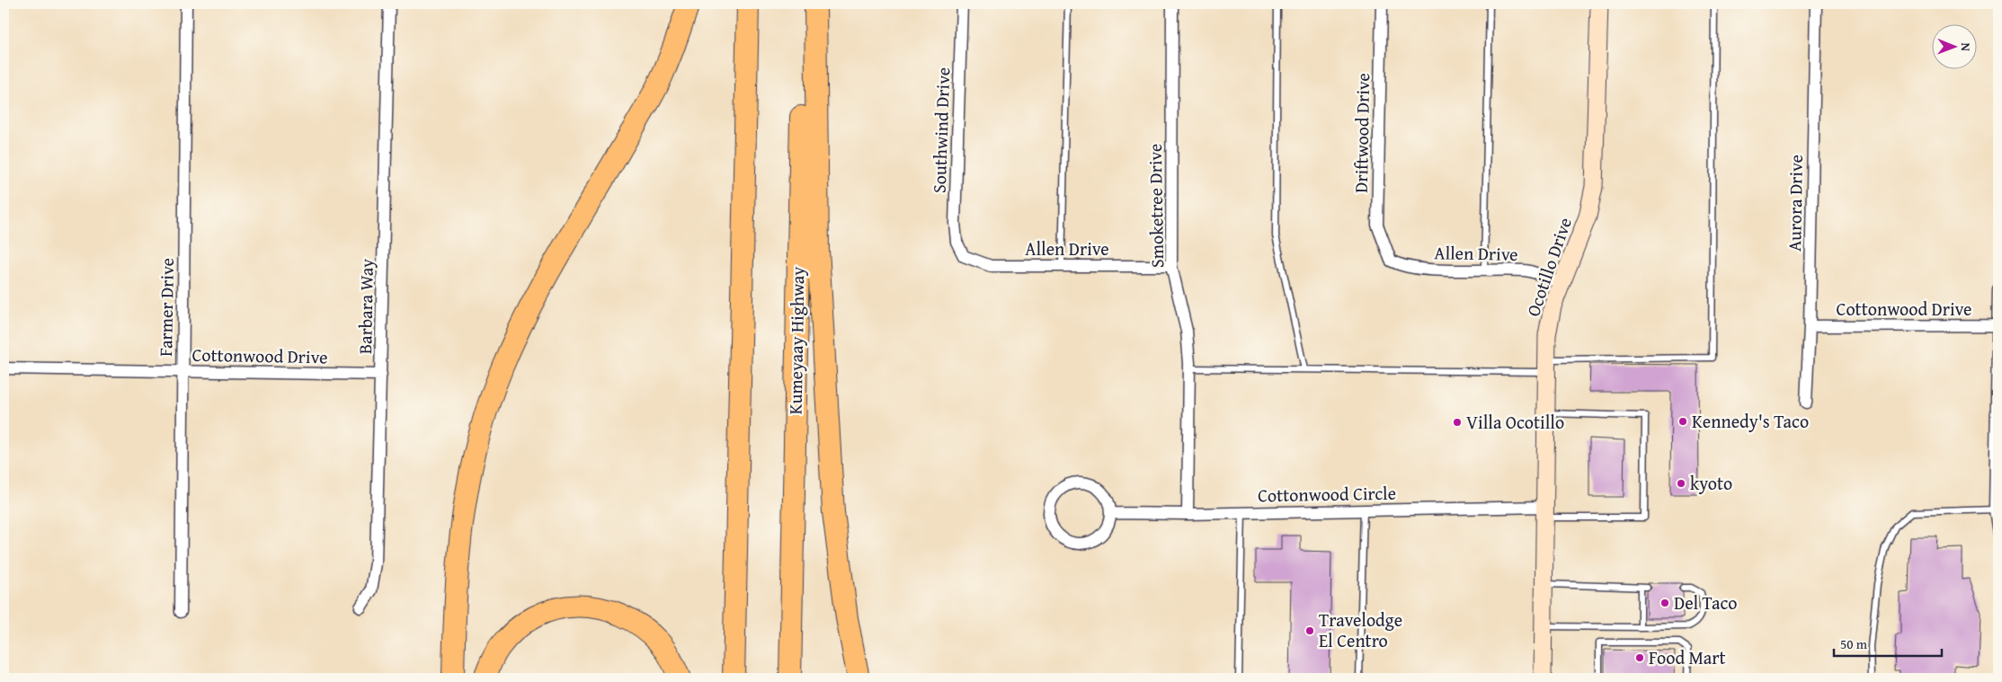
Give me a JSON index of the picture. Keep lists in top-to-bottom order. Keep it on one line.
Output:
{"streets":{"highway":["Kumeyaay Highway"],"street":["Southwind Drive","Driftwood Drive","Aurora Drive","Smoketree Drive","Allen Drive","Ocotillo Drive","Barbara Way","Farmer Drive","Cottonwood Drive","Cottonwood Circle"]},"crossings":[["Southwind Drive","Allen Drive"],["Driftwood Drive","Allen Drive"],["Aurora Drive","Cottonwood Drive"],["Smoketree Drive","Allen Drive"],["Smoketree Drive","Cottonwood Circle"],["Allen Drive","Ocotillo Drive"],["Ocotillo Drive","Cottonwood Circle"],["Barbara Way","Cottonwood Drive"],["Farmer Drive","Cottonwood Drive"]],"places":["Kennedy's Taco","Villa Ocotillo","kyoto","Del Taco","Travelodge El Centro","Food Mart"],"scale_bar":"50 m","north":"right"}
